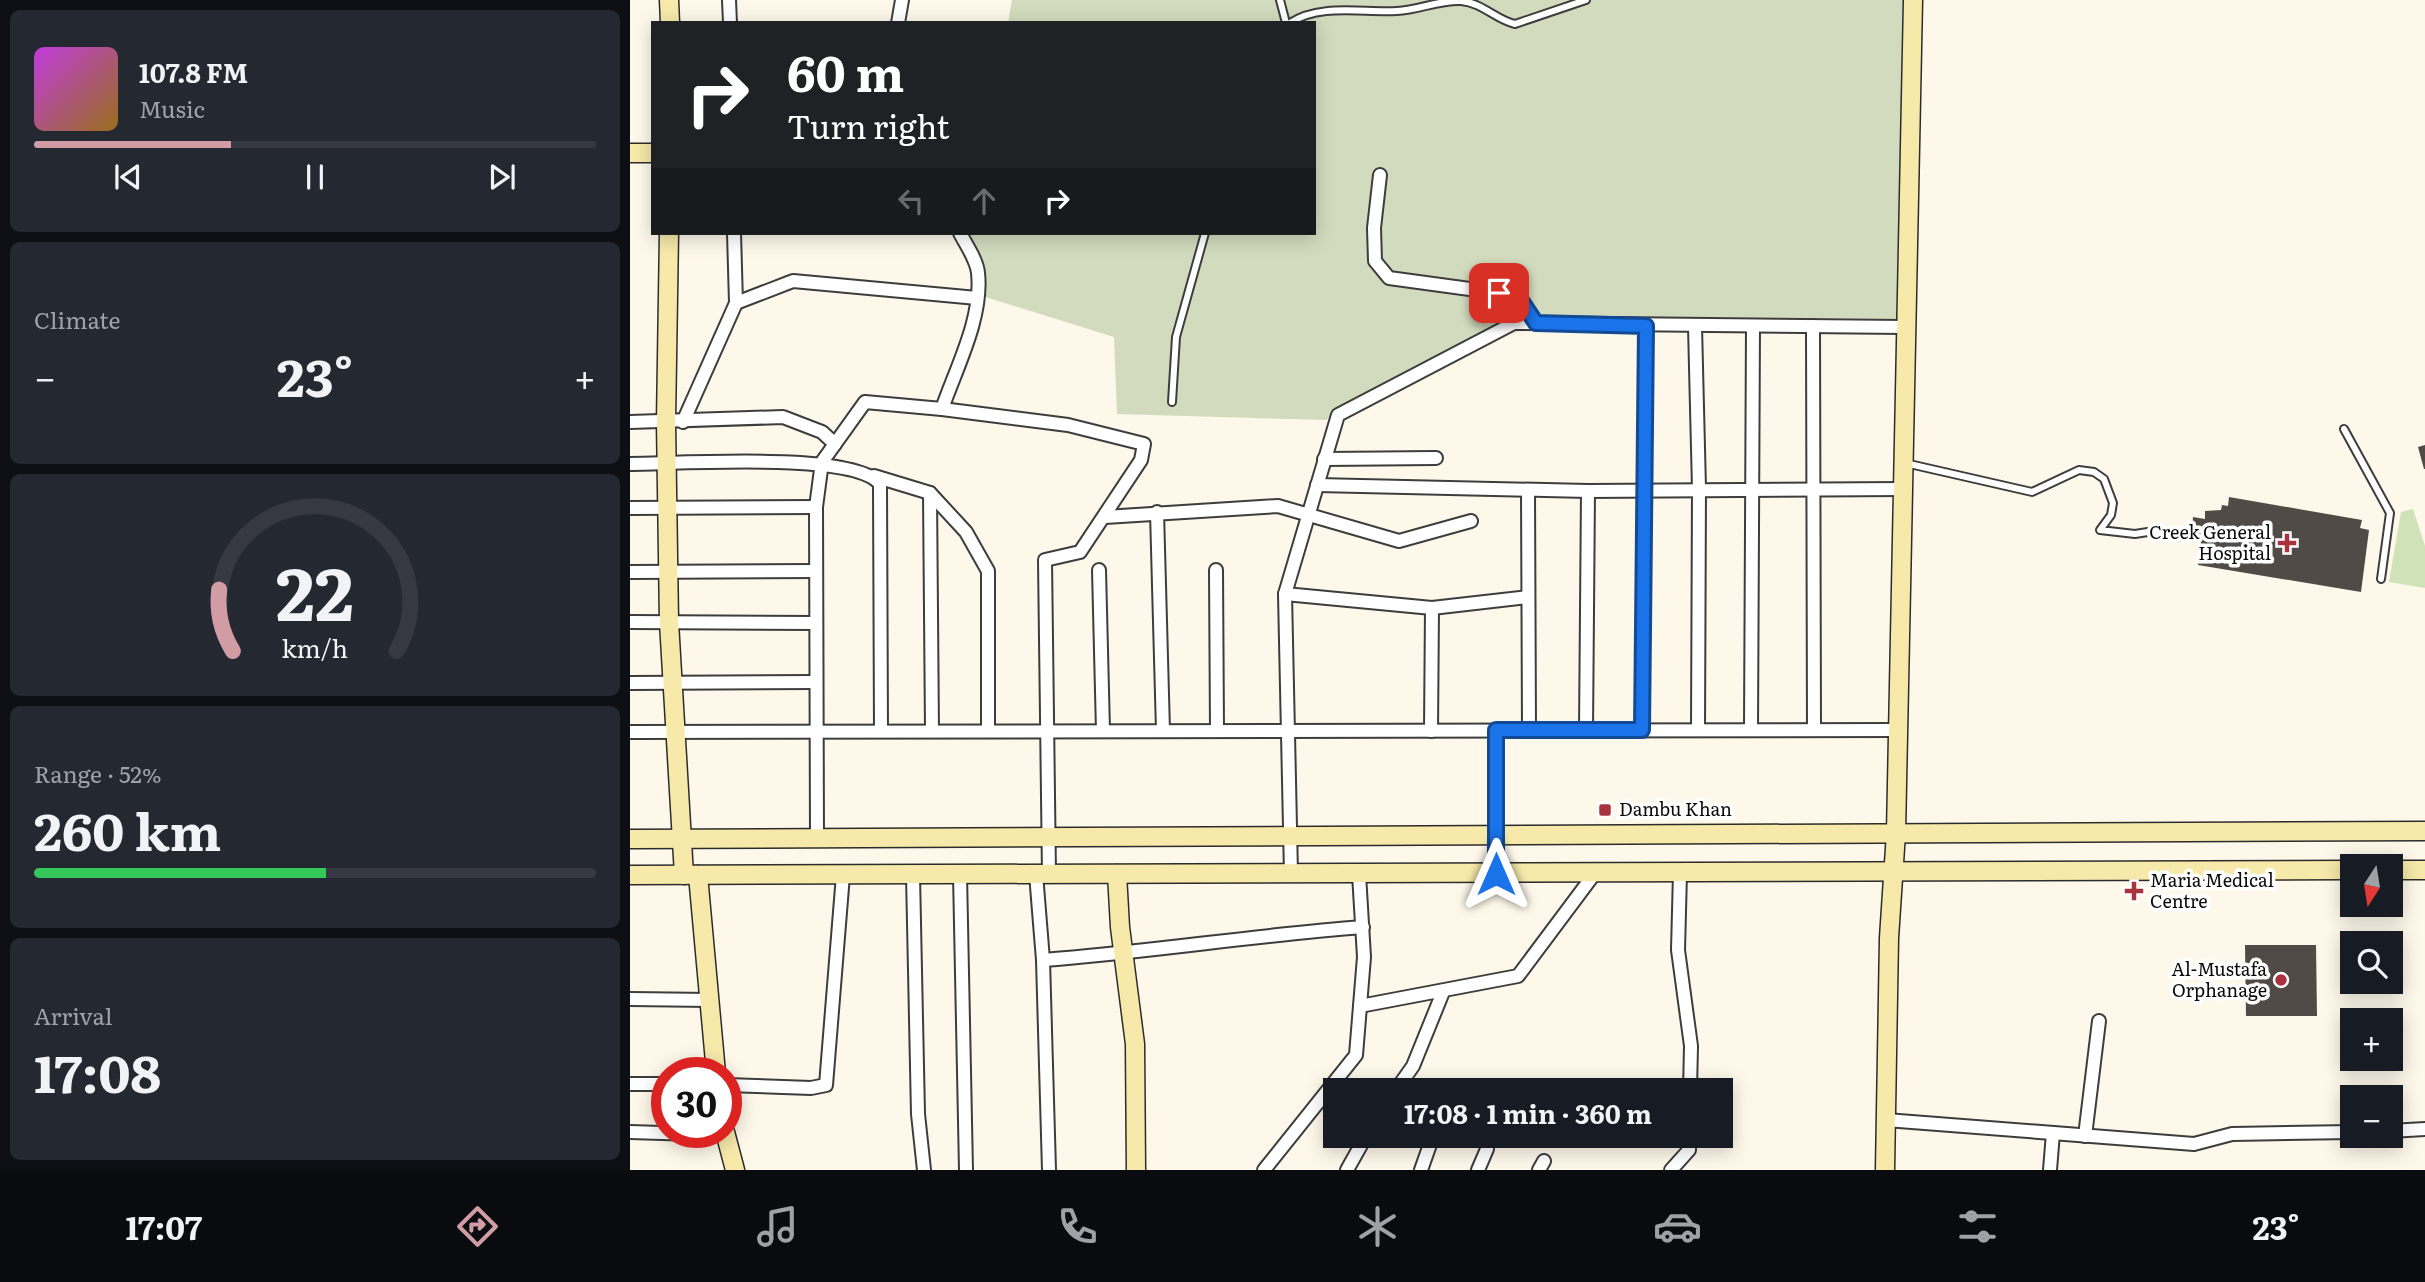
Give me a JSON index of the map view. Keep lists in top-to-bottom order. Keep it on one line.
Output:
{"places":{"health":["Creek General Hospital","Maria Medical Centre"],"transit":["Dambu Khan"],"other":["Al-Mustafa Orphanage"]},"north":"bottom","page":{"turn":["60 m","Turn right"],"song":["107.8 FM","Music"],"tile":["Climate",["Range · 52%","260 km"],["Arrival","17:08"]],"heat":["−","23°","+"],"map_buttons":["+","−"],"limit":"30","trip":"17:08 · 1 min · 360 m","tabs":["17:07","23°"],"gauge":["22","km/h"]}}
